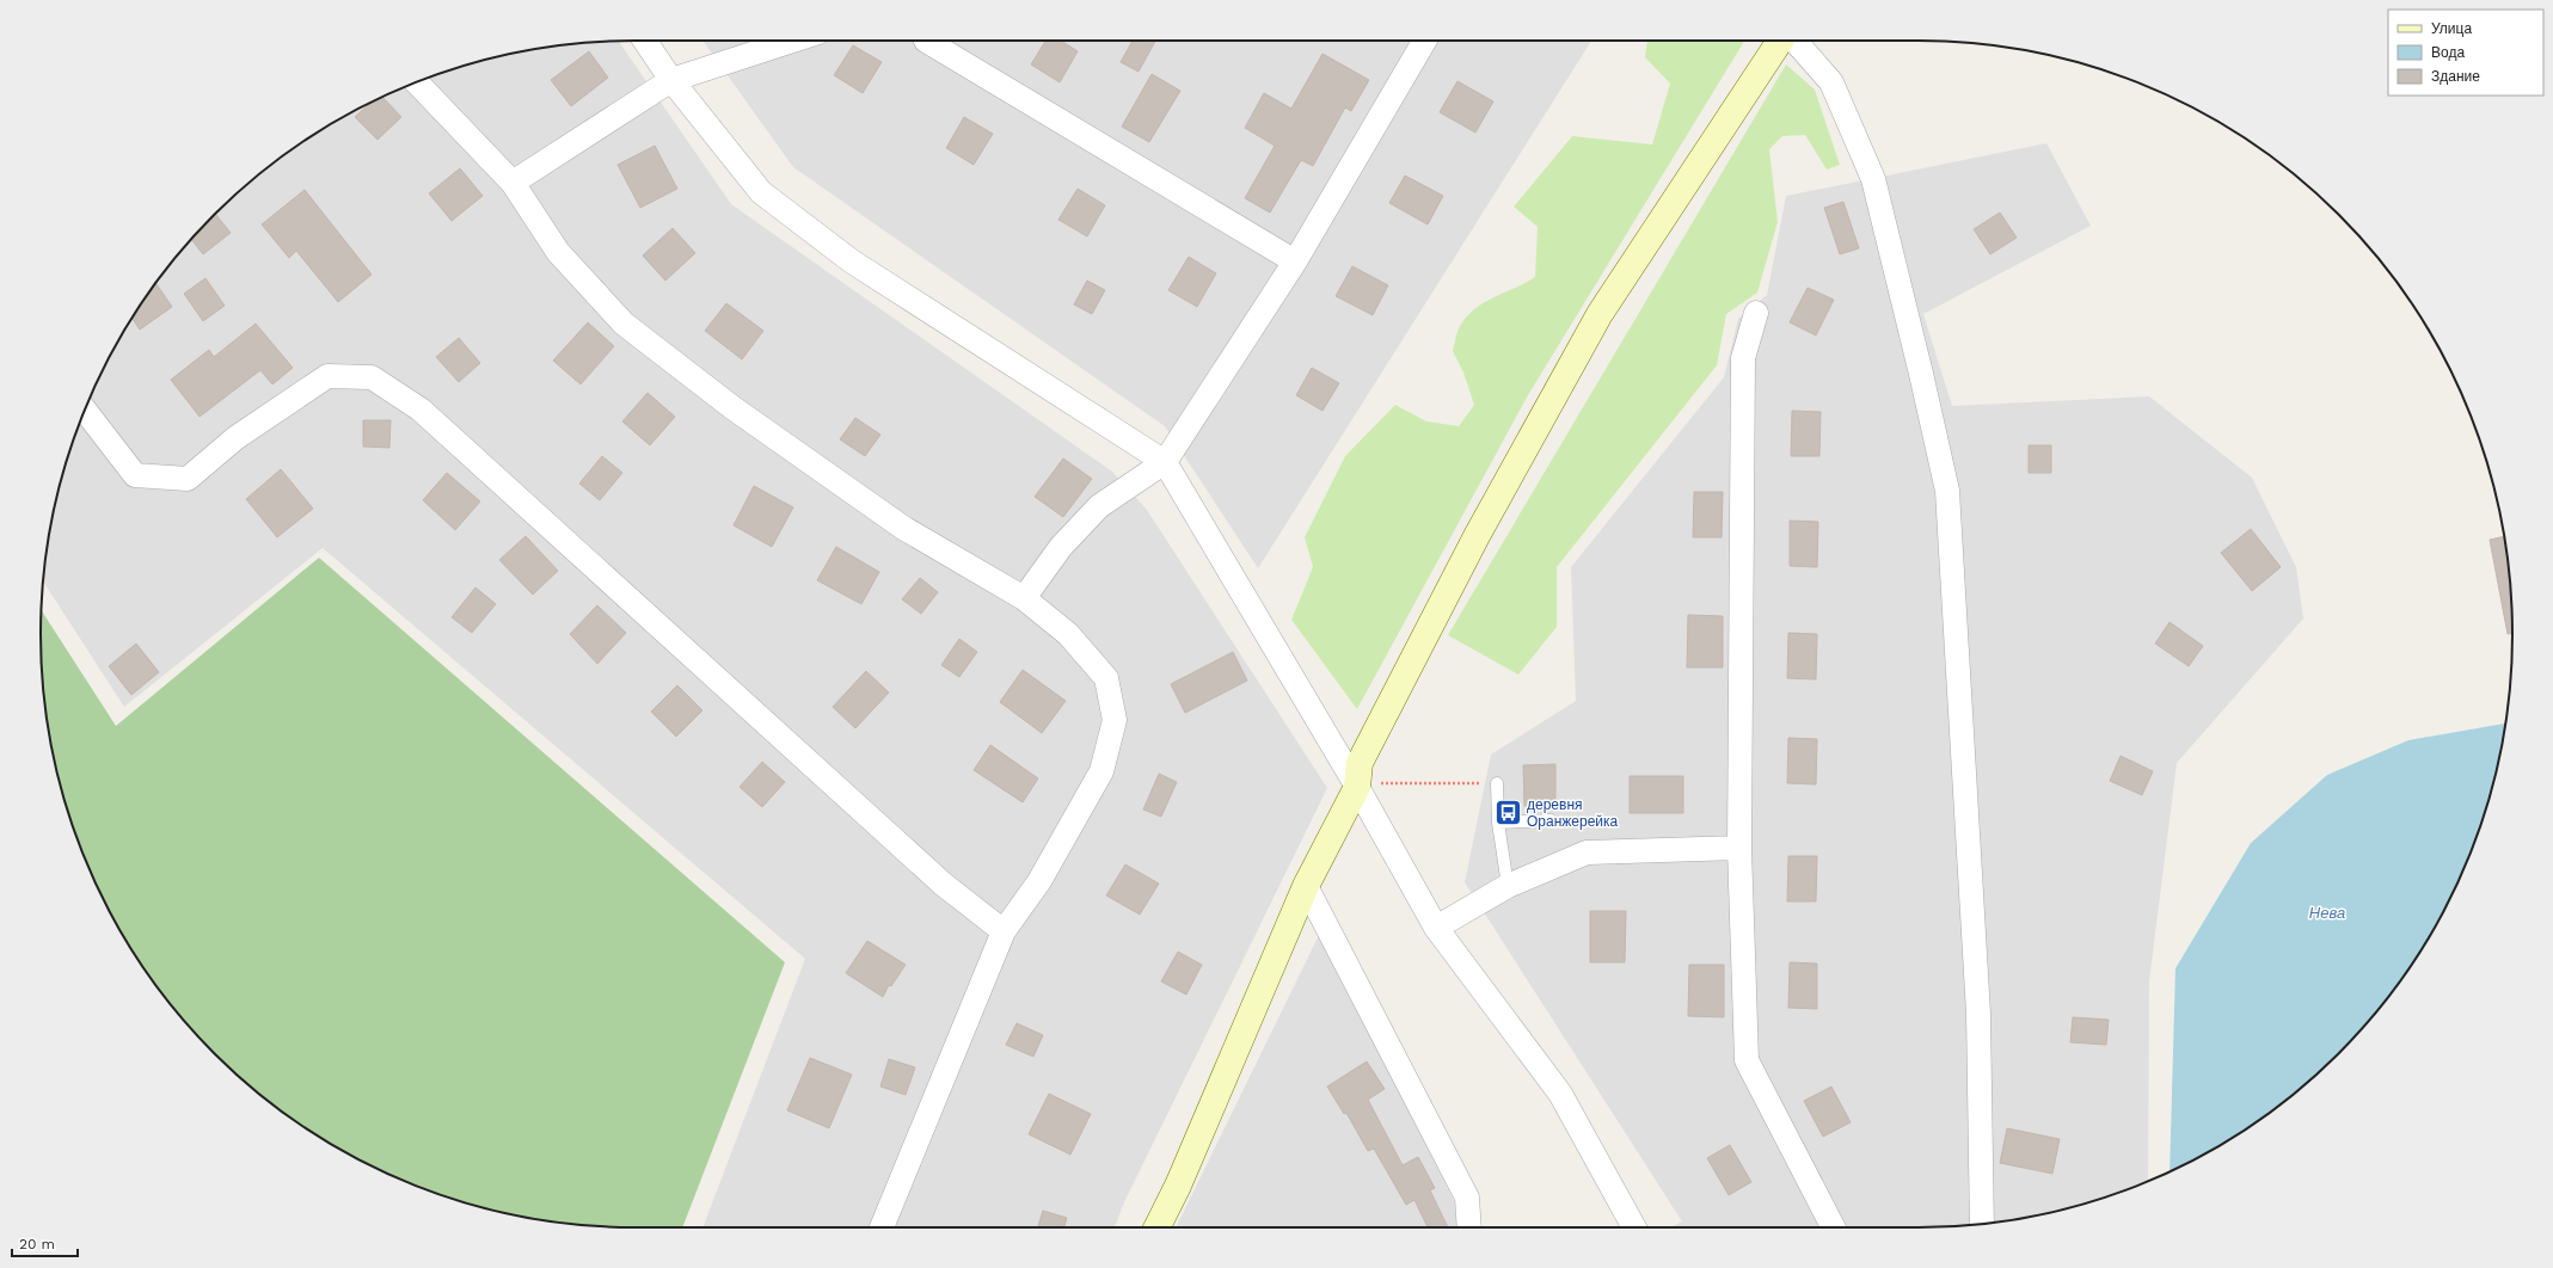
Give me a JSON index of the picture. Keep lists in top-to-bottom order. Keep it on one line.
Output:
{"water":["Нева"],"places":{"bus stop":["деревня Оранжерейка"]},"legend":["Улица","Вода","Здание"],"scale_bar":"20 m"}
